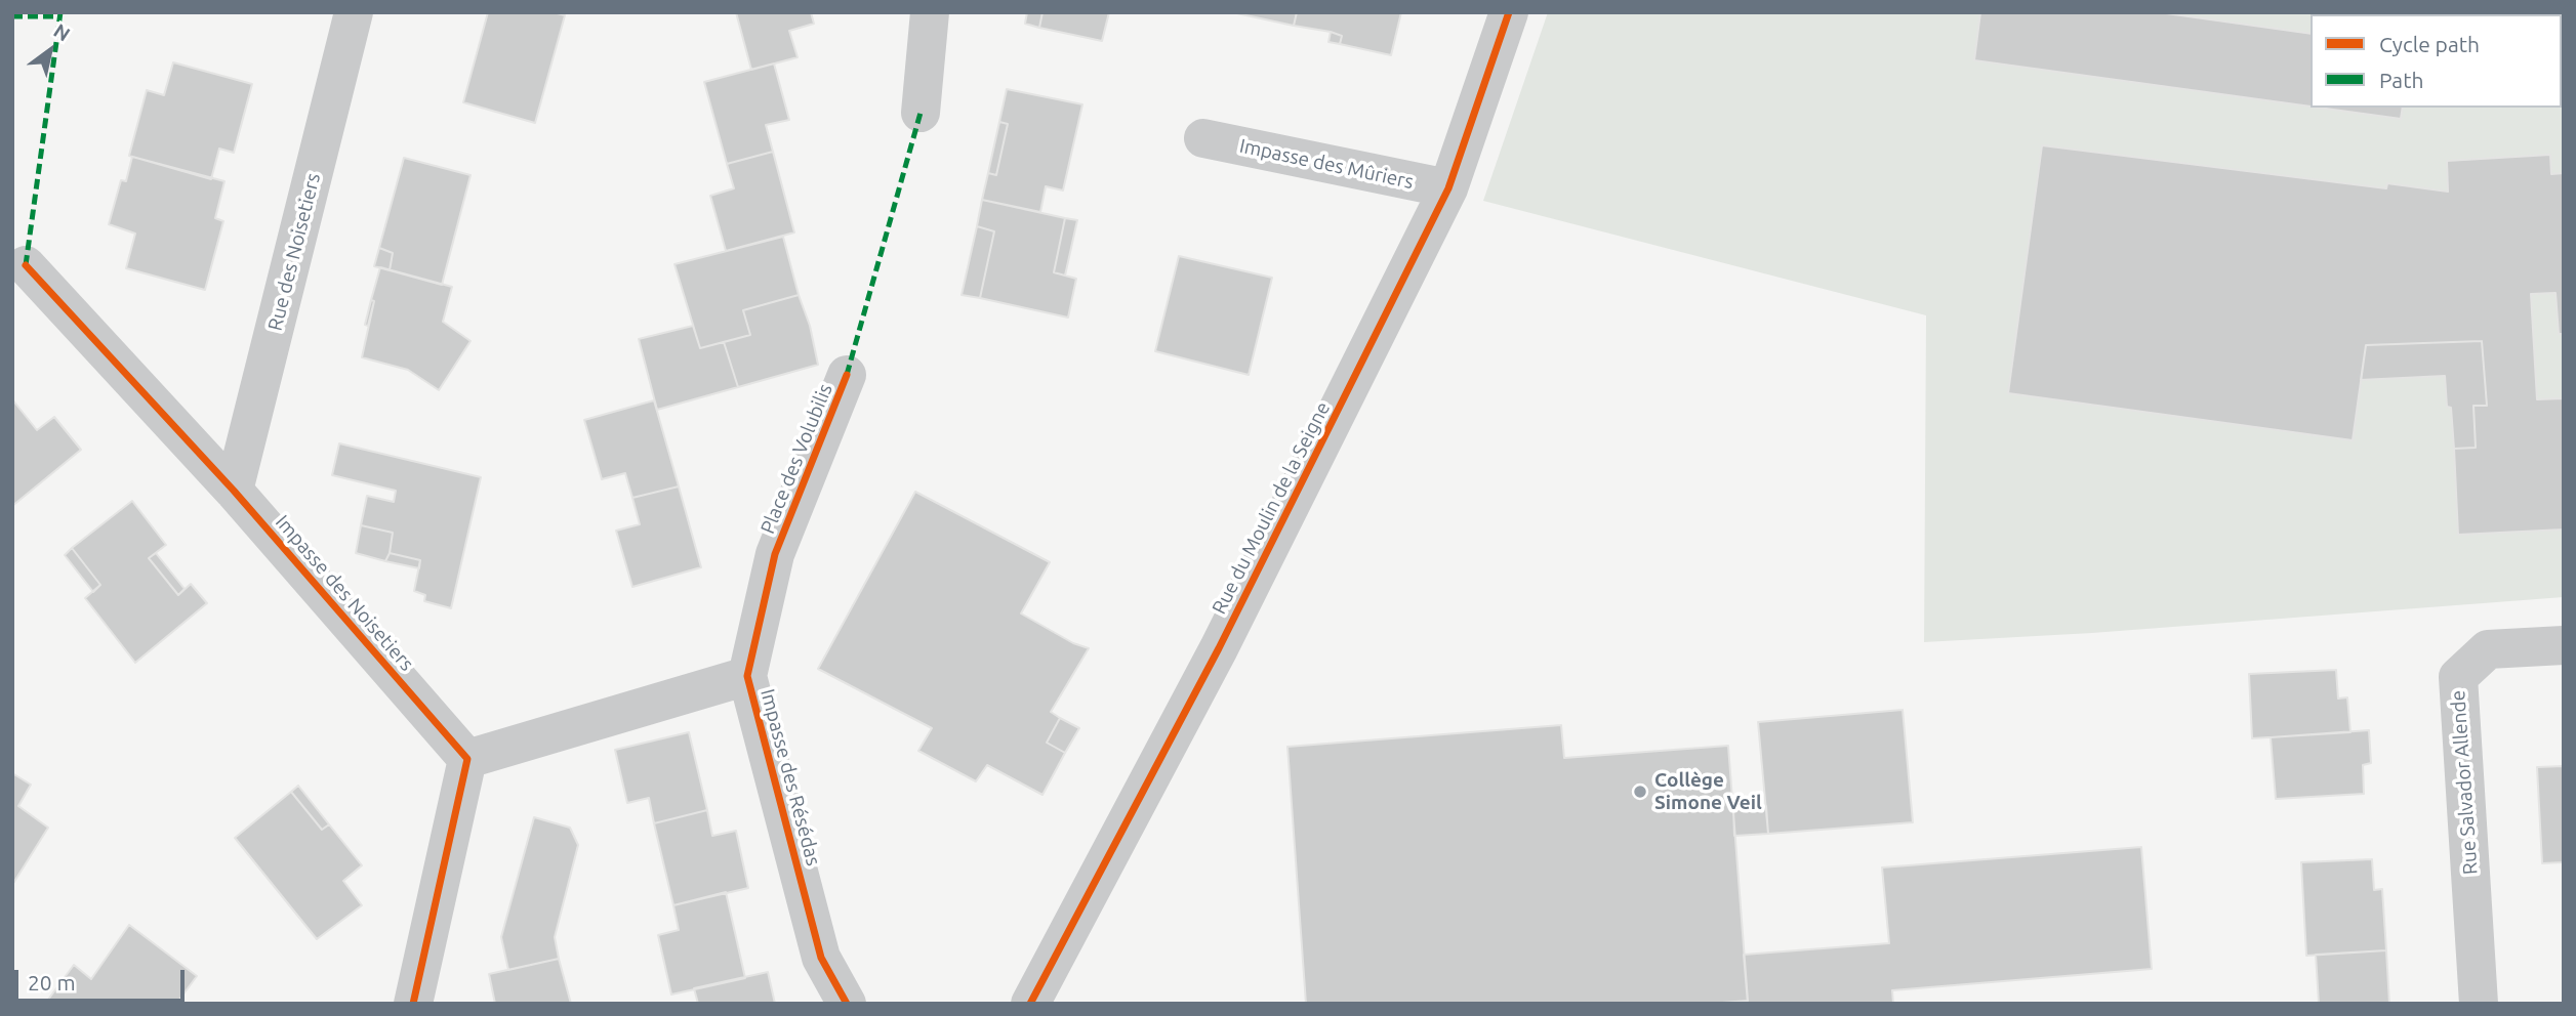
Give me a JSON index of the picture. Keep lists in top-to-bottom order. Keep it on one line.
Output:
{"streets":{"street":["Impasse des Mûriers","Rue des Noisetiers","Place des Volubilis","Rue du Moulin de la Seigne","Impasse des Noisetiers","Impasse des Résédas","Rue Salvador Allende"]},"crossings":[["Impasse des Mûriers","Rue du Moulin de la Seigne"],["Rue des Noisetiers","Impasse des Noisetiers"],["Place des Volubilis","Impasse des Résédas"]],"places":["Collège Simone Veil"],"legend":["Cycle path","Path"],"scale_bar":"20 m","north":"top right"}
